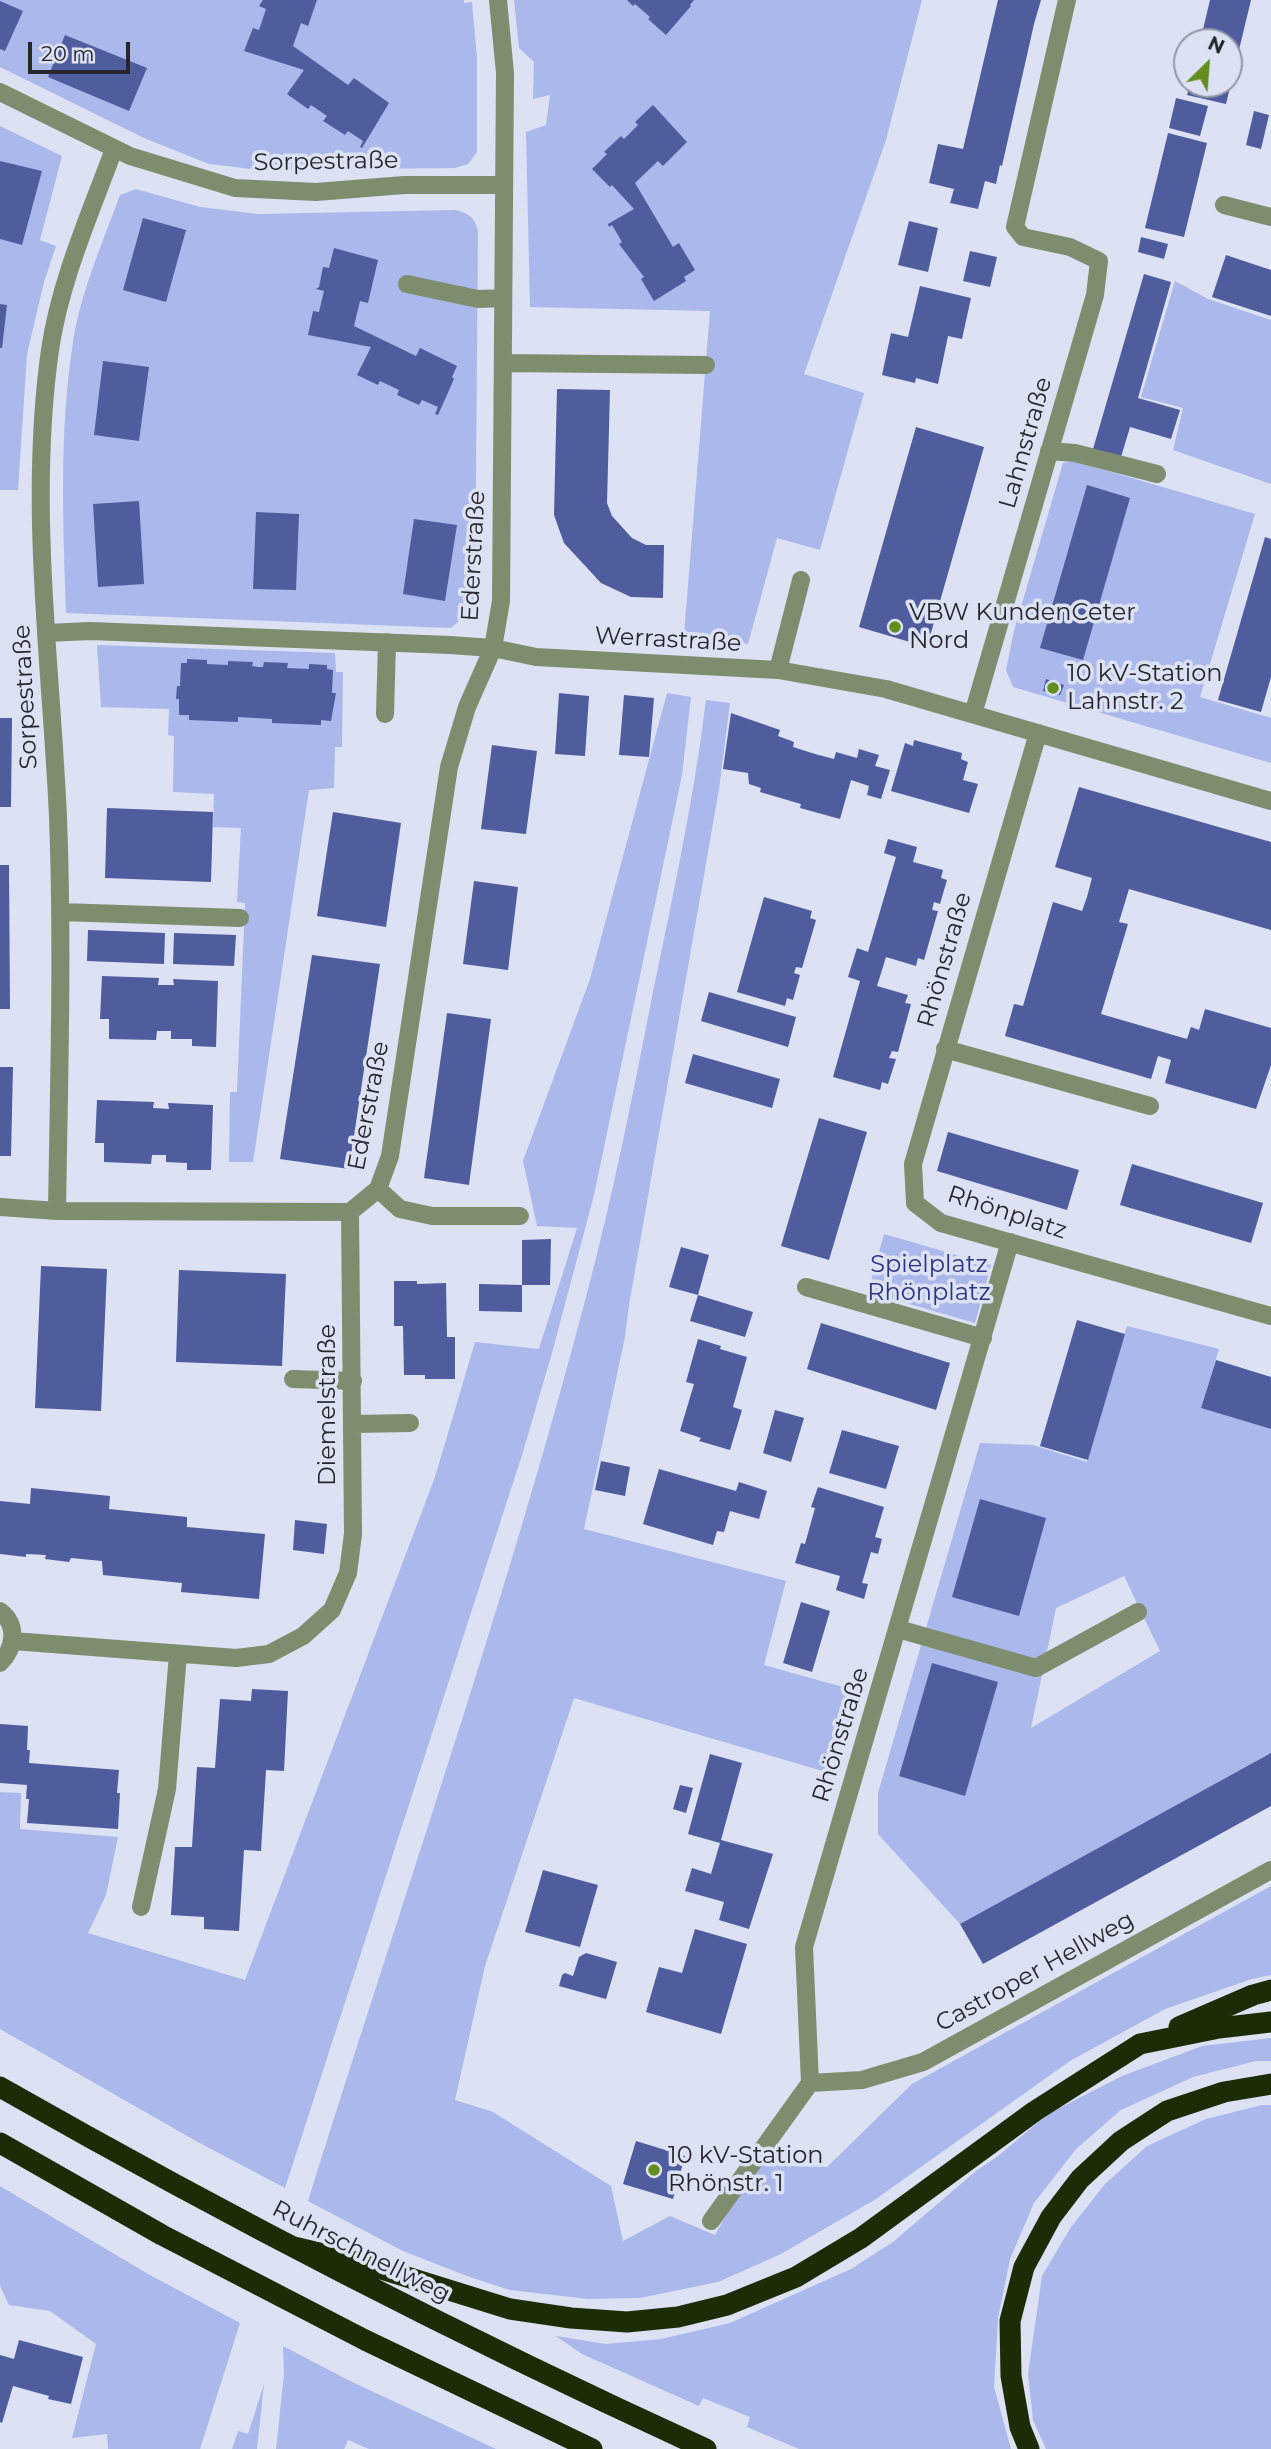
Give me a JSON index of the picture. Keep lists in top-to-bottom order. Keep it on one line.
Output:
{"streets":{"highway":["Ruhrschnellweg"],"street":["Sorpestraße","Lahnstraße","Ederstraße","Werrastraße","Rhönstraße","Rhönplatz","Diemelstraße","Castroper Hellweg"]},"crossings":[["Sorpestraße","Ederstraße"],["Sorpestraße","Werrastraße"],["Lahnstraße","Werrastraße"],["Ederstraße","Werrastraße"],["Ederstraße","Diemelstraße"],["Werrastraße","Rhönstraße"],["Rhönstraße","Rhönplatz"],["Rhönstraße","Castroper Hellweg"]],"parks":["Spielplatz Rhönplatz"],"places":["VBW KundenCeter Nord","10 kV-Station Lahnstr. 2","10 kV-Station Rhönstr. 1"],"scale_bar":"20 m","north":"top right"}
